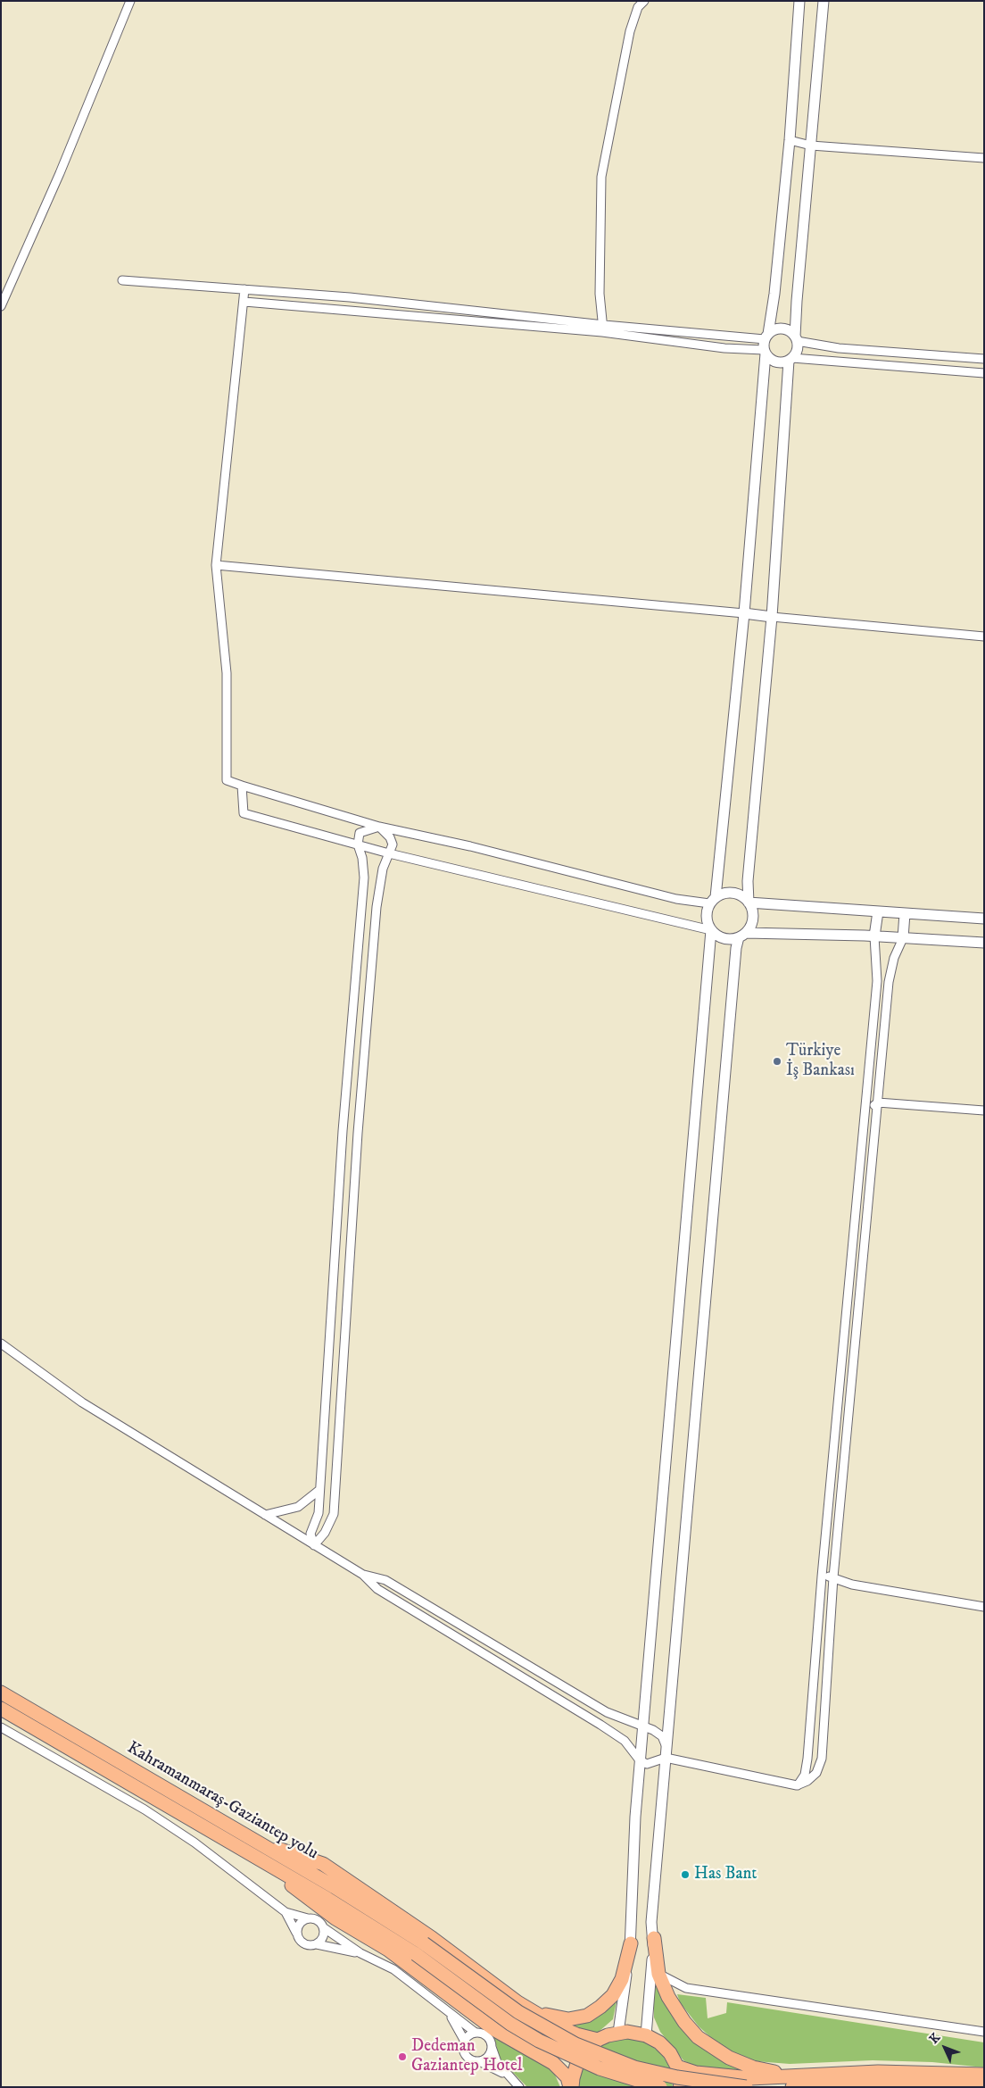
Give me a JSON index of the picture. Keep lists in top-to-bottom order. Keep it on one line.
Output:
{"streets":{"highway":["Kahramanmaraş-Gaziantep yolu"]},"places":["Türkiye İş Bankası","Has Bant","Dedeman Gaziantep Hotel"],"north":"top left"}
